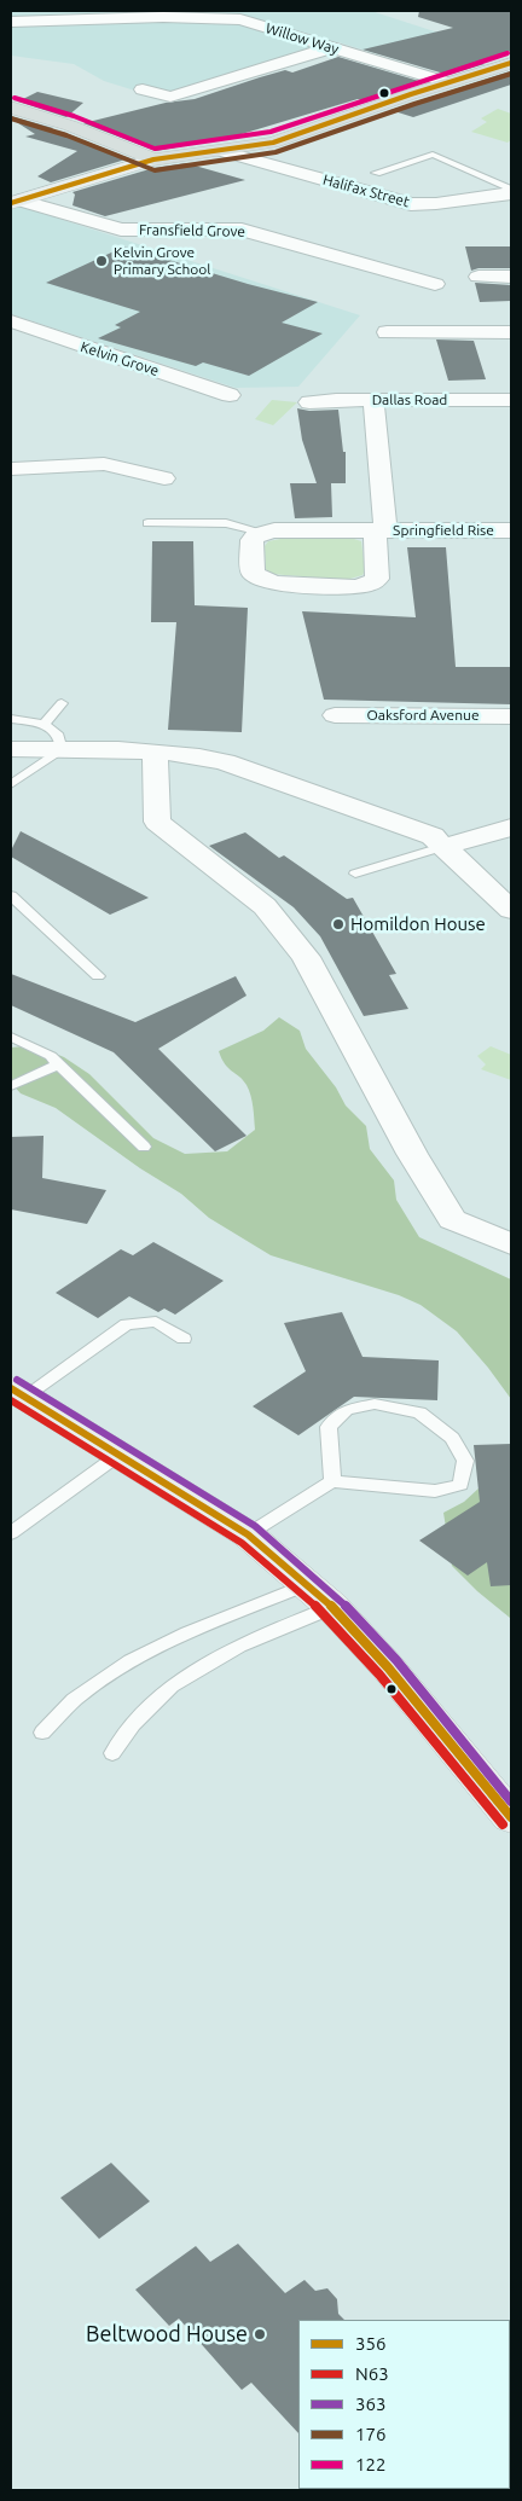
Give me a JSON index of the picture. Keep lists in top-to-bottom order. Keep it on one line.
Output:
{"streets":{"street":["Willow Way","Halifax Street","Fransfield Grove","Kelvin Grove","Dallas Road","Springfield Rise","Oaksford Avenue"]},"places":["Kelvin Grove Primary School","Homildon House","Beltwood House"],"lines":["transit line 122","transit line 356","transit line 176","transit line 363","transit line N63"],"legend":["356","N63","363","176","122"]}
